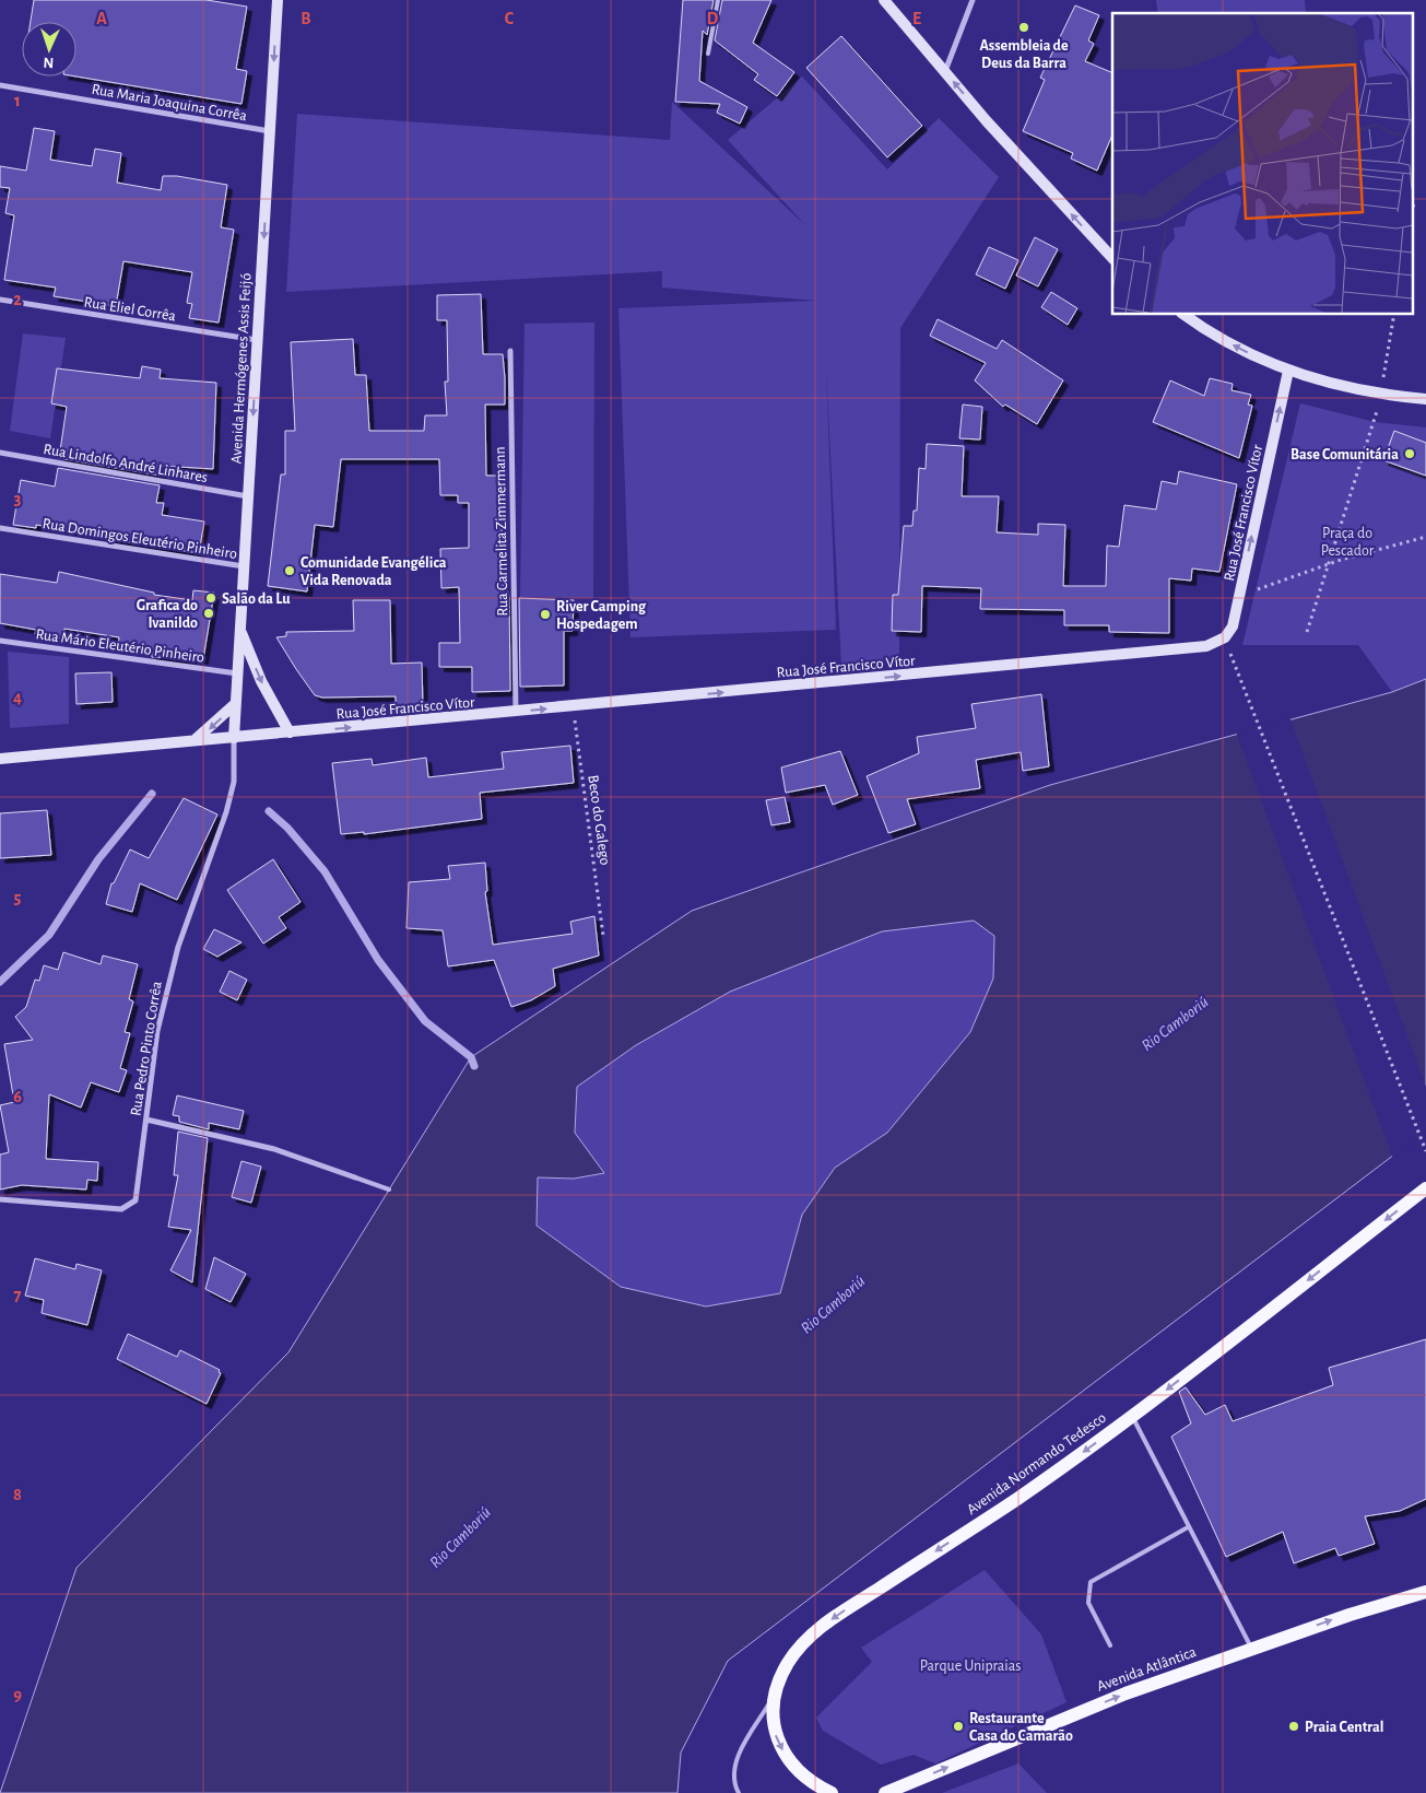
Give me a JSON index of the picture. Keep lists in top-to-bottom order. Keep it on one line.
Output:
{"streets":{"main road":["Avenida Hermógenes Assis Feijó","Rua José Francisco Vítor","Avenida Normando Tedesco","Avenida Atlântica"],"street":["Rua Maria Joaquina Corrêa","Rua Eliel Corrêa","Rua Lindolfo André Linhares","Rua Carmelita Zimmermann","Rua Domingos Eleutério Pinheiro","Rua Mário Eleutério Pinheiro","Rua Pedro Pinto Corrêa"],"path":["Beco do Galego"]},"crossings":[["Rua Maria Joaquina Corrêa","Avenida Hermógenes Assis Feijó"],["Rua Eliel Corrêa","Avenida Hermógenes Assis Feijó"],["Avenida Hermógenes Assis Feijó","Rua Lindolfo André Linhares"],["Avenida Hermógenes Assis Feijó","Rua José Francisco Vítor"],["Avenida Hermógenes Assis Feijó","Rua Domingos Eleutério Pinheiro"],["Avenida Hermógenes Assis Feijó","Rua Mário Eleutério Pinheiro"],["Avenida Hermógenes Assis Feijó","Rua Pedro Pinto Corrêa"],["Rua José Francisco Vítor","Rua Carmelita Zimmermann"],["Rua José Francisco Vítor","Beco do Galego"],["Rua José Francisco Vítor","Rua Pedro Pinto Corrêa"]],"one_way":["Avenida Hermógenes Assis Feijó","Rua José Francisco Vítor","Avenida Normando Tedesco","Avenida Atlântica"],"water":["Rio Camboriú"],"parks":["Praça do Pescador","Parque Unipraias"],"places":["Assembleia de Deus da Barra","Base Comunitária","Comunidade Evangélica Vida Renovada","Salão da Lu","Grafica do Ivanildo","River Camping Hospedagem","Restaurante Casa do Camarão","Praia Central"],"north":"bottom","grid":{"columns":["A","B","C","D","E"],"rows":["1","2","3","4","5","6","7","8","9"]}}
